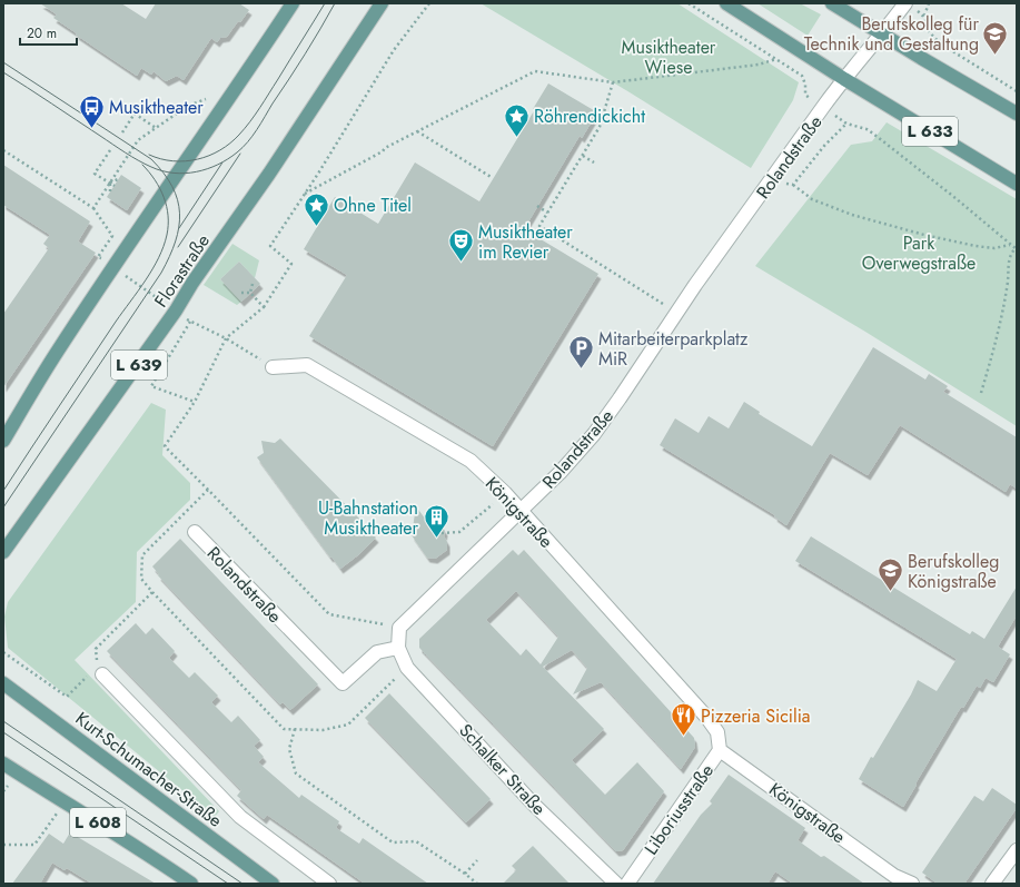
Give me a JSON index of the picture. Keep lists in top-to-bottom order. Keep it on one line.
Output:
{"streets":{"main road":["L 633","Florastraße","L 639","Kurt-Schumacher-Straße","L 608"],"street":["Rolandstraße","Königstraße","Schalker Straße","Liboriusstraße"]},"crossings":[["L 633","Rolandstraße"],["Rolandstraße","Königstraße"],["Rolandstraße","Schalker Straße"],["Königstraße","Liboriusstraße"]],"parks":["Musiktheater Wiese","Park Overwegstraße"],"places":{"school or university":["Berufskolleg für Technik und Gestaltung","Berufskolleg Königstraße"],"bus stop":["Musiktheater"],"place":["Röhrendickicht","Ohne Titel"],"theatre":["Musiktheater im Revier"],"parking":["Mitarbeiterparkplatz MiR"],"building":["U-Bahnstation Musiktheater"],"restaurant":["Pizzeria Sicilia"]},"scale_bar":"20 m"}
